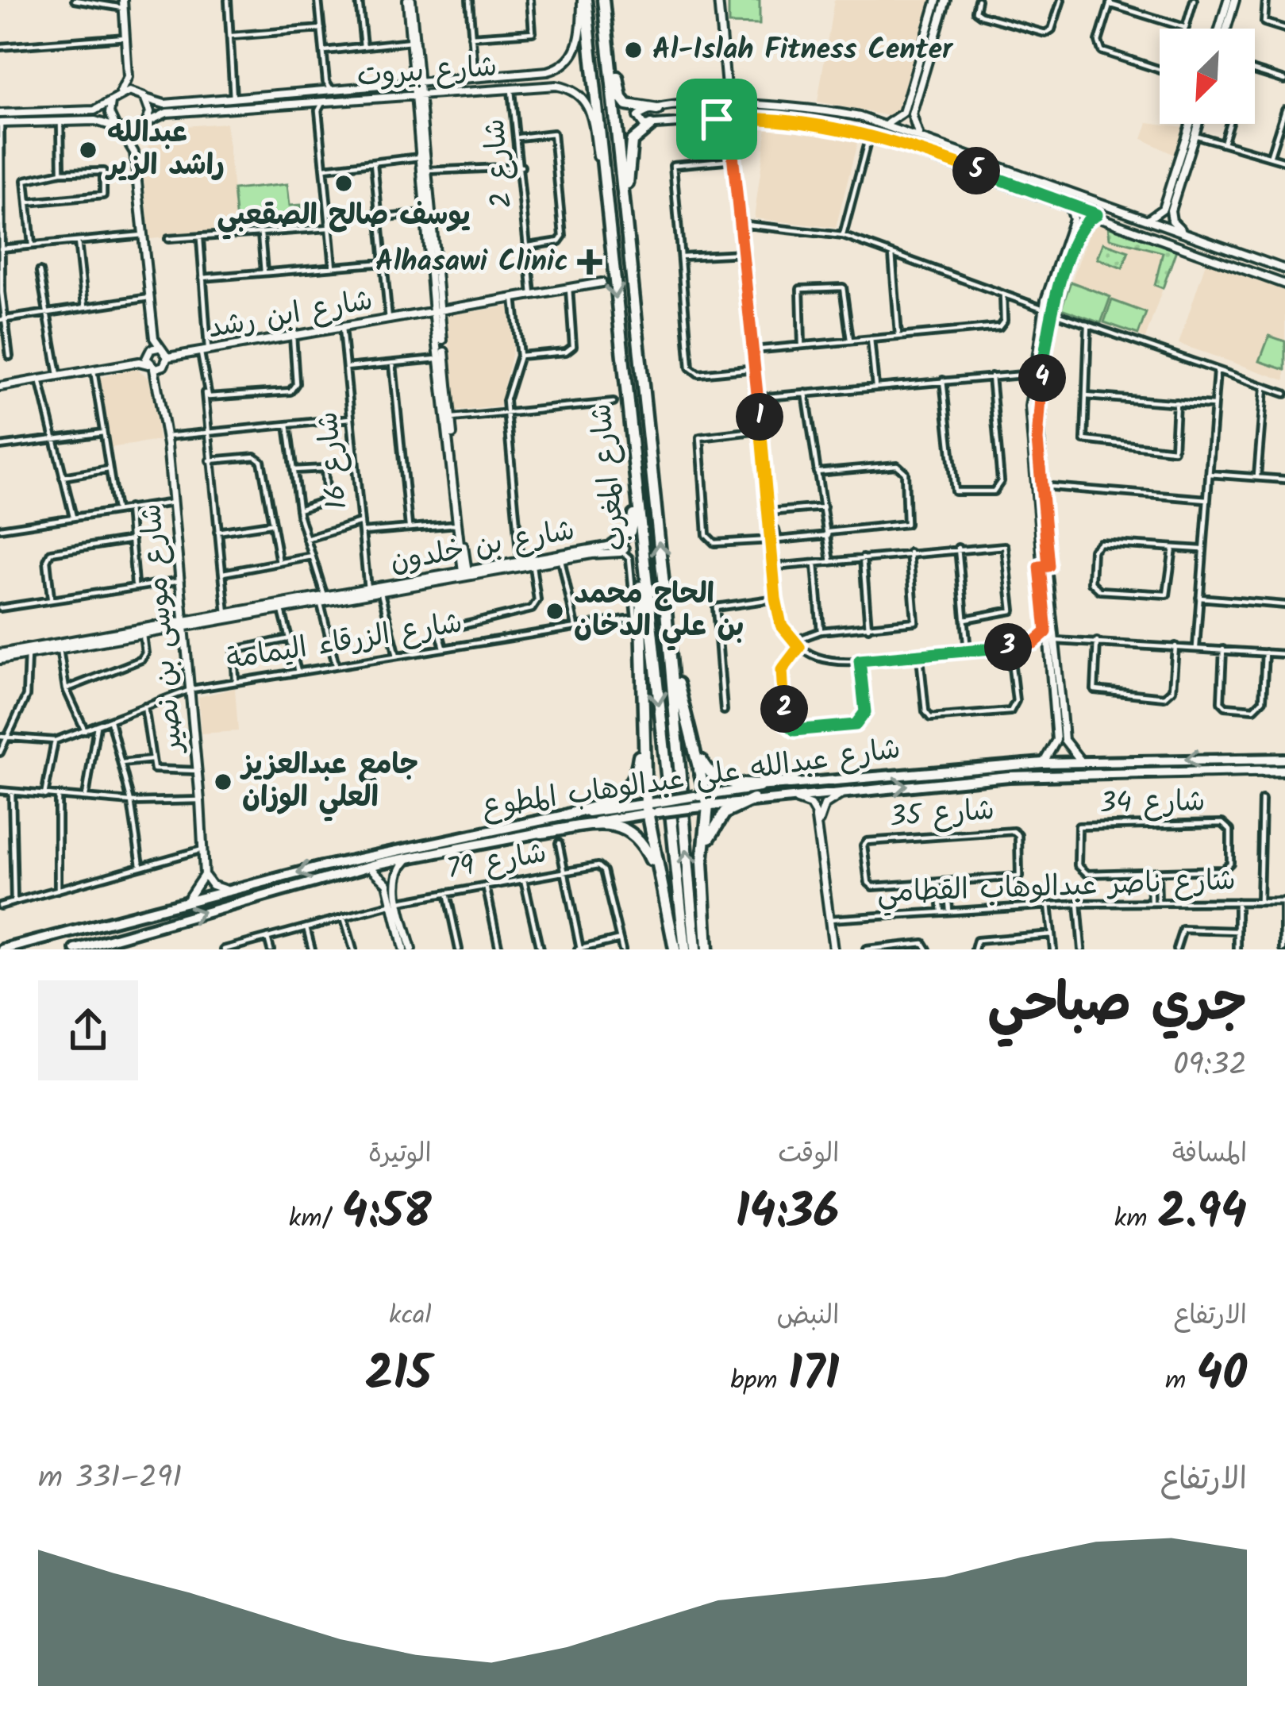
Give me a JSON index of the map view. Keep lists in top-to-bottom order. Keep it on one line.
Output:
{"streets":{"highway":["شارع المغرب"],"main road":["شارع عبدالله علي عبدالوهاب المطوع"],"street":["شارع بيروت","شارع 2","شارع ابن رشد","شارع 16","شارع بن خلدون","شارع موسى بن نصير","شارع الزرقاء اليمامة","شارع 34","شارع 35","شارع 79","شارع ناصر عبدالوهاب القطامي"]},"crossings":[["شارع بيروت","شارع 2"],["شارع بيروت","شارع المغرب"],["شارع بيروت","شارع موسى بن نصير"],["شارع 2","شارع ابن رشد"],["شارع ابن رشد","شارع 16"],["شارع 16","شارع بن خلدون"],["شارع بن خلدون","شارع موسى بن نصير"],["شارع بن خلدون","شارع الزرقاء اليمامة"],["شارع موسى بن نصير","شارع الزرقاء اليمامة"]],"places":{"other":["Al-Islah Fitness Center","عبدالله راشد الزير","يوسف صالح الصقعبي","الحاج محمد بن علي الدخان","جامع عبدالعزيز العلي الوزان"],"health":["Alhasawi Clinic"]},"north":"bottom left","page":{"pins":["5","4","1","3","2"],"heading":["جري صباحي","09:32"],"stats":[["المسافة","2.94 km"],["الوقت","14:36"],["الوتيرة","4:58 /km"],["الارتفاع","40 m"],["النبض","171 bpm"],["kcal","215"]],"chart":["الارتفاع","291–331 m"]}}
